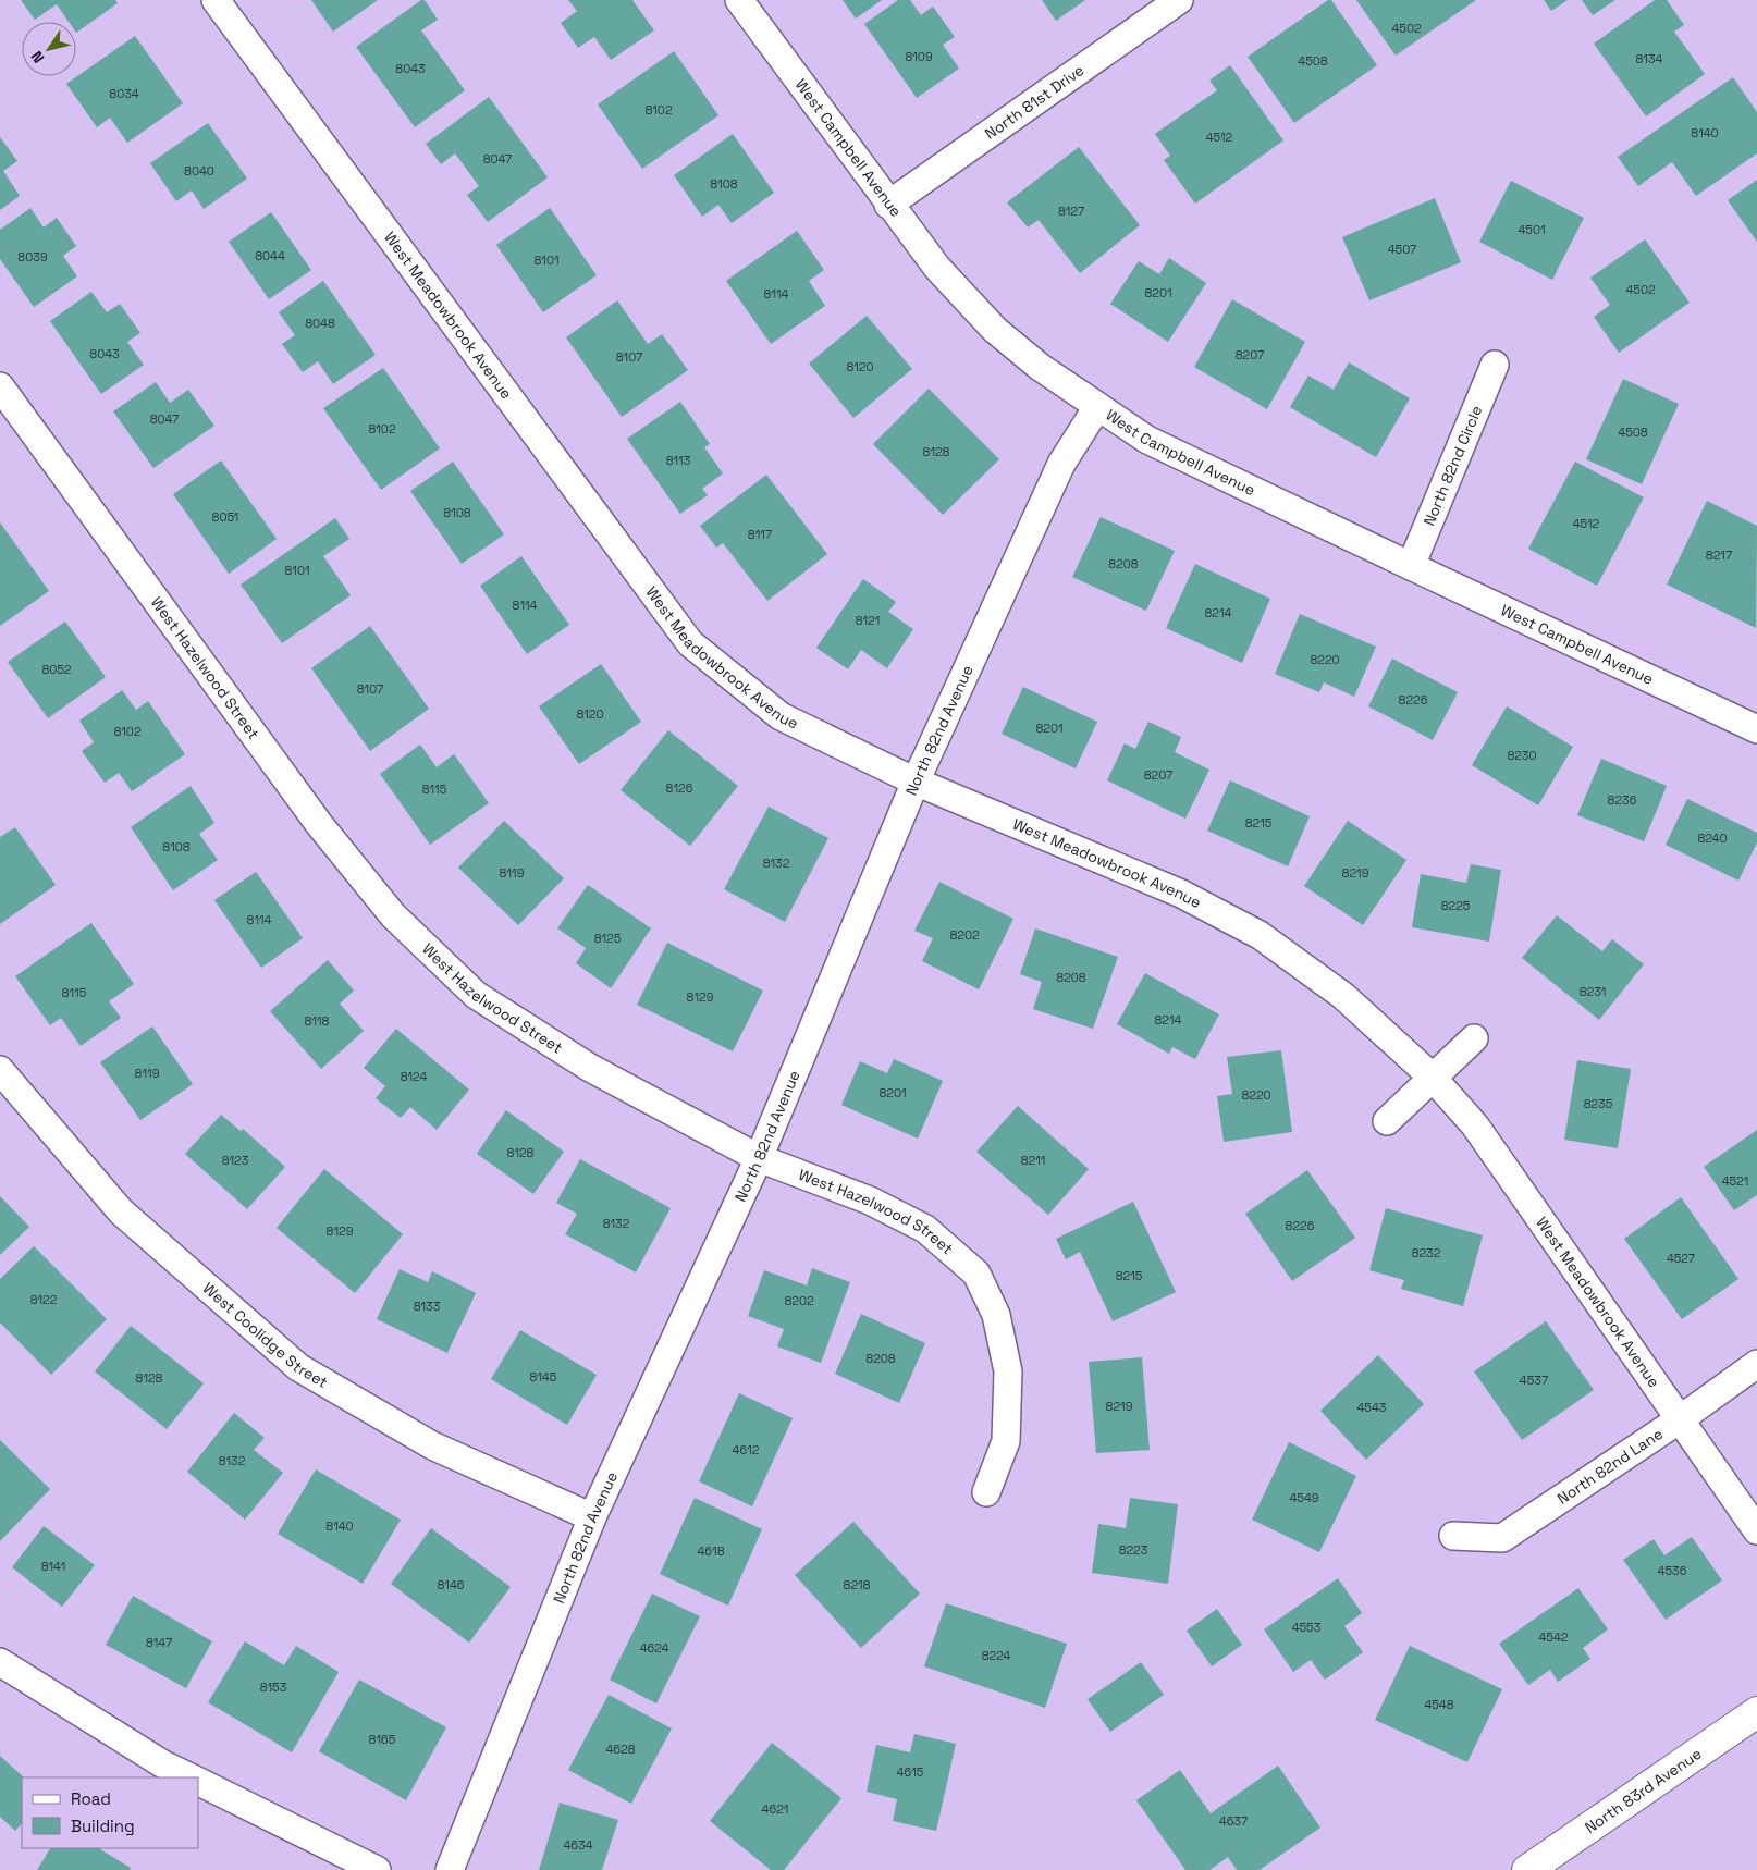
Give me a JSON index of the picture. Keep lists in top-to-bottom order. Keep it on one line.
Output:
{"streets":{"main road":["North 83rd Avenue"],"street":["North 81st Drive","West Campbell Avenue","West Meadowbrook Avenue","North 82nd Circle","West Hazelwood Street","North 82nd Avenue","West Coolidge Street","North 82nd Lane"]},"crossings":[["North 81st Drive","West Campbell Avenue"],["West Campbell Avenue","North 82nd Circle"],["West Campbell Avenue","North 82nd Avenue"],["West Meadowbrook Avenue","North 82nd Avenue"],["West Meadowbrook Avenue","North 82nd Lane"],["West Hazelwood Street","North 82nd Avenue"],["North 82nd Avenue","West Coolidge Street"]],"house_numbers":["4502","8109","8134","4508","8043","8034","8102","8140","4512","8047","8040","8108","8127","4501","4507","8044","8039","8101","4502","8201","8114","8048","8043","8207","8107","8120","8047","8102","4508","8128","8113","8108","8051","4512","8117","8217","8208","8101","8114","8214","8121","8220","8052","8107","8226","8120","8201","8102","8230","8207","8126","8115","8236","8215","8240","8108","8132","8119","8219","8225","8114","8202","8125","8208","8231","8115","8129","8214","8118","8119","8124","8201","8220","8235","8128","8123","8211","4521","8132","8226","8129","8232","4527","8215","8122","8202","8133","8208","8145","8128","4537","8219","4543","4612","8132","4549","8140","8223","4618","8141","4536","8146","8218","4553","4542","8147","4624","8224","8153","4548","8165","4628","4615","4621","4637","4634"],"legend":["Road","Building"],"north":"bottom left"}
